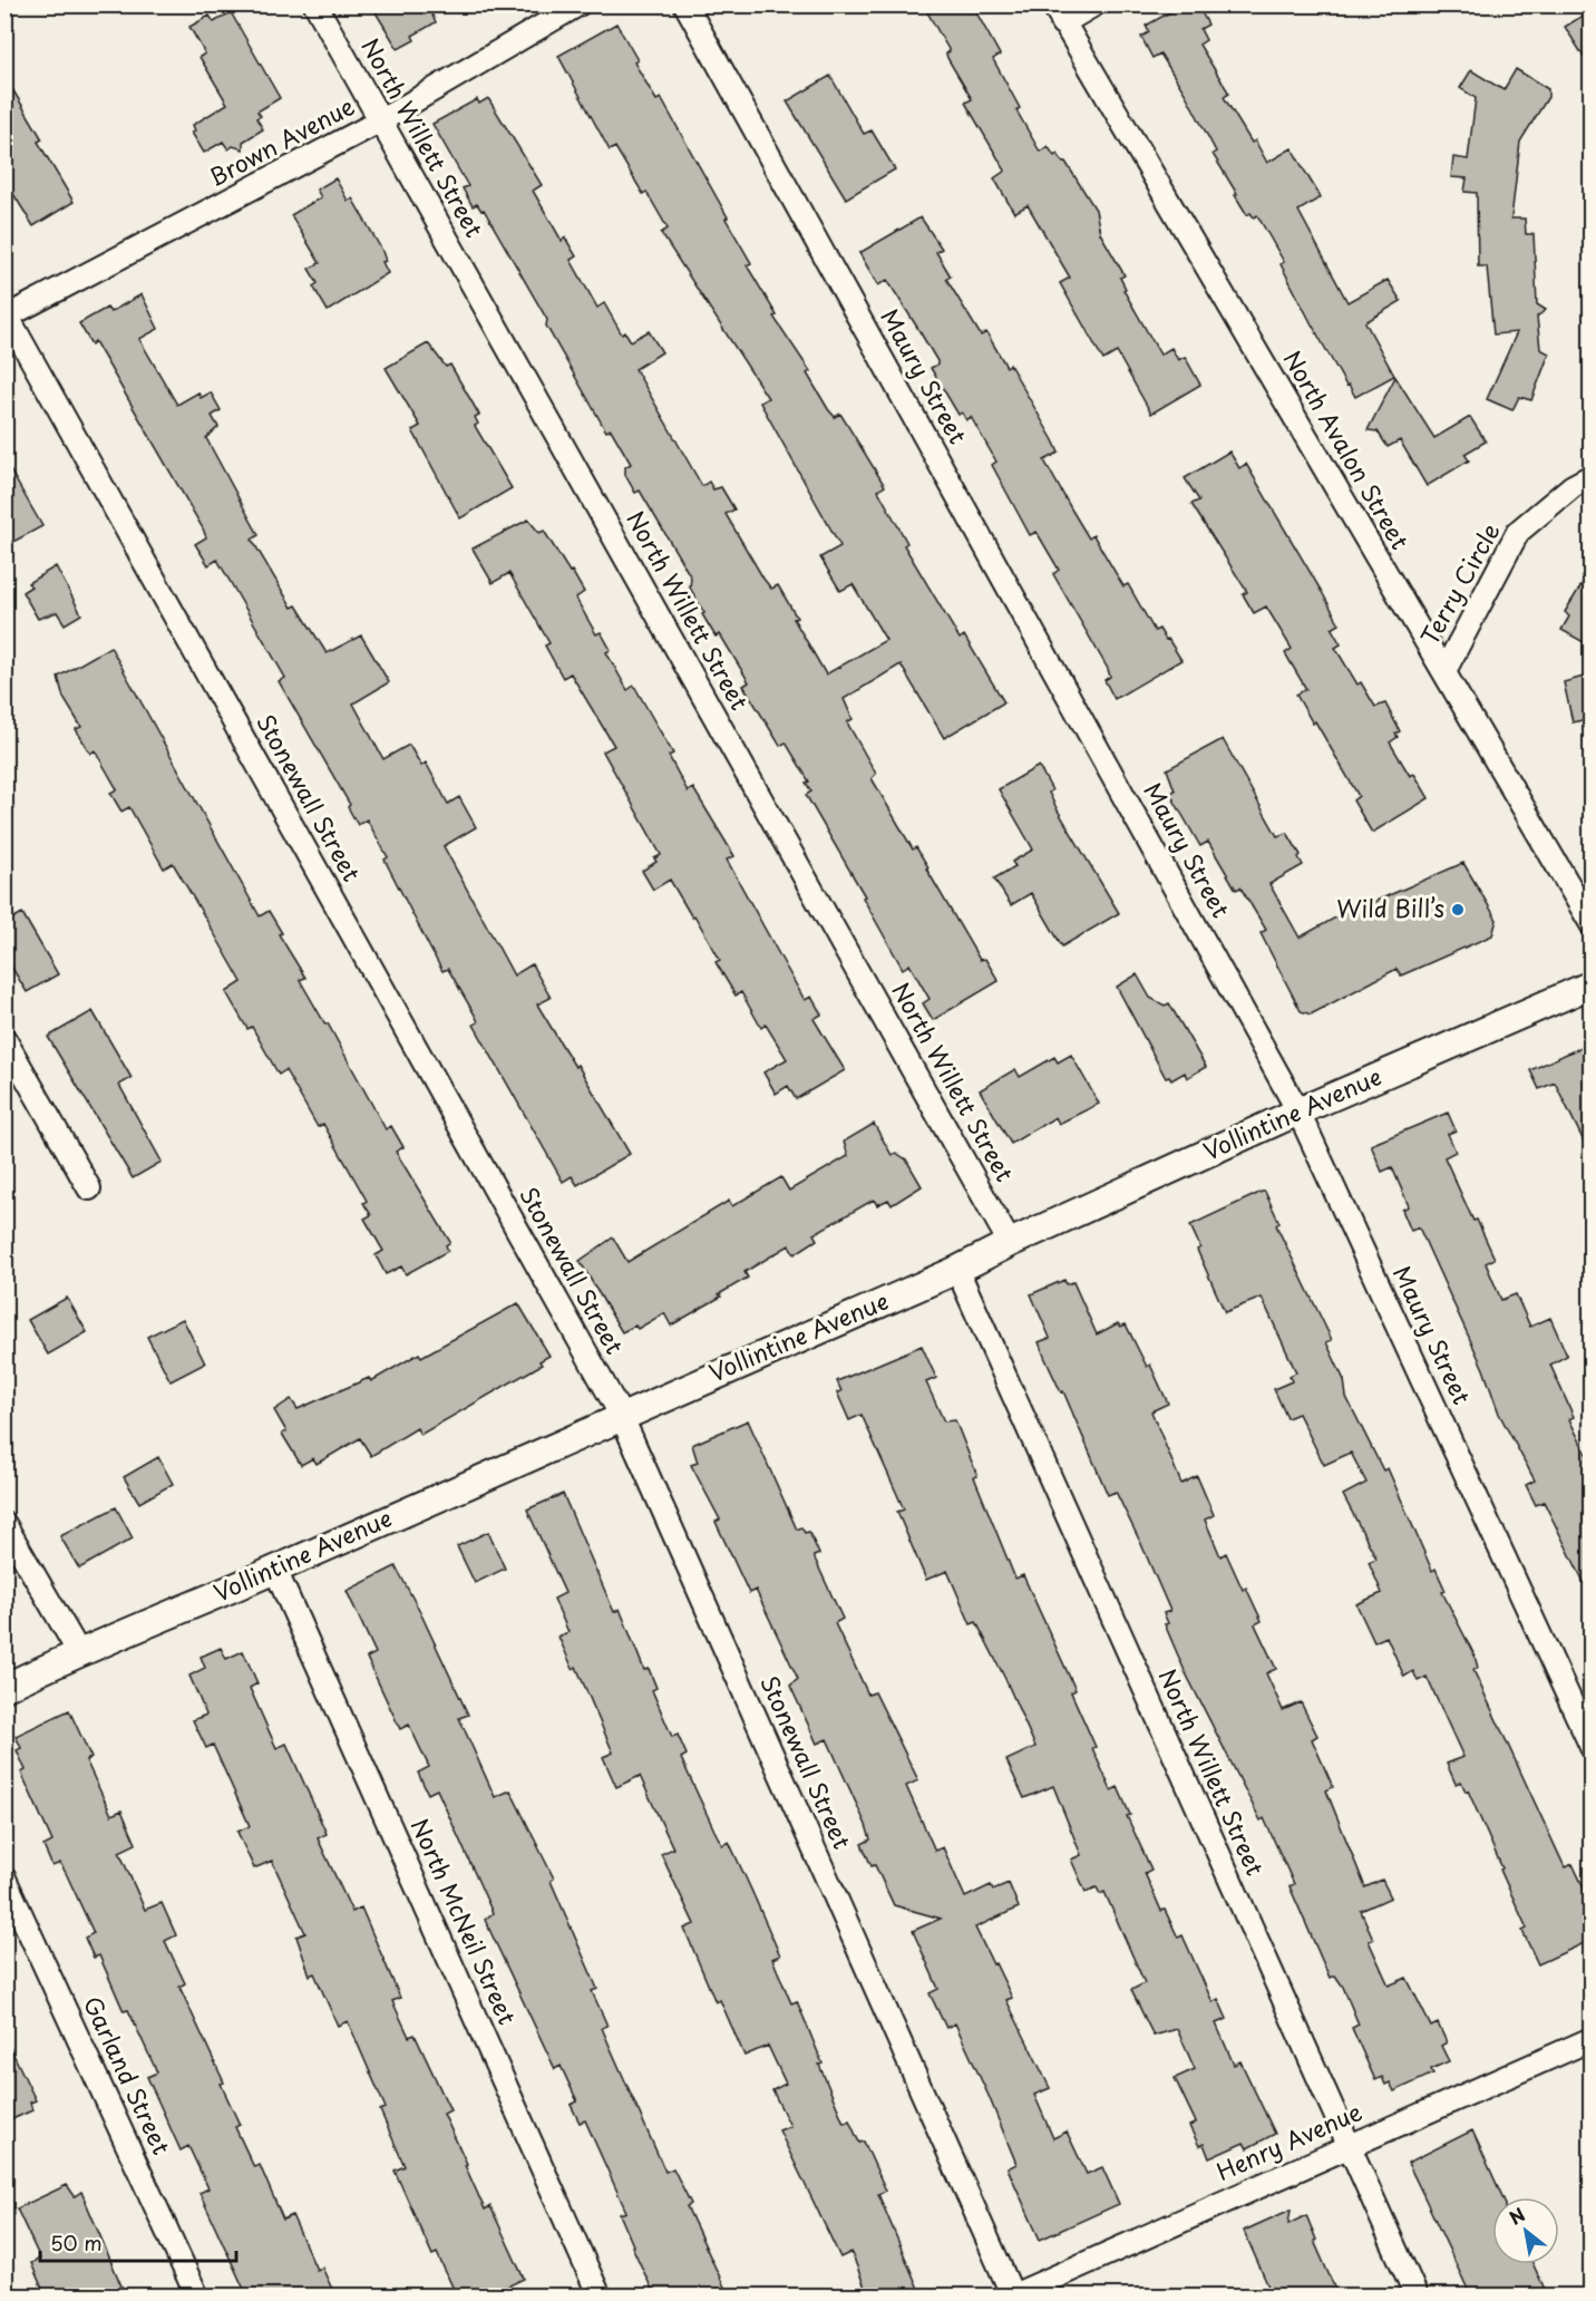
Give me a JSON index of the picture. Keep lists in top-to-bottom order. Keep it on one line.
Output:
{"streets":{"street":["North Willett Street","Brown Avenue","Maury Street","North Avalon Street","Terry Circle","Stonewall Street","Vollintine Avenue","North McNeil Street","Garland Street","Henry Avenue"]},"crossings":[["North Willett Street","Brown Avenue"],["North Willett Street","Vollintine Avenue"],["North Willett Street","Henry Avenue"],["Brown Avenue","Stonewall Street"],["Maury Street","Vollintine Avenue"],["North Avalon Street","Terry Circle"],["Stonewall Street","Vollintine Avenue"],["Stonewall Street","Henry Avenue"],["Vollintine Avenue","North McNeil Street"]],"places":["Wild Bill’s"],"scale_bar":"50 m","north":"top left"}
